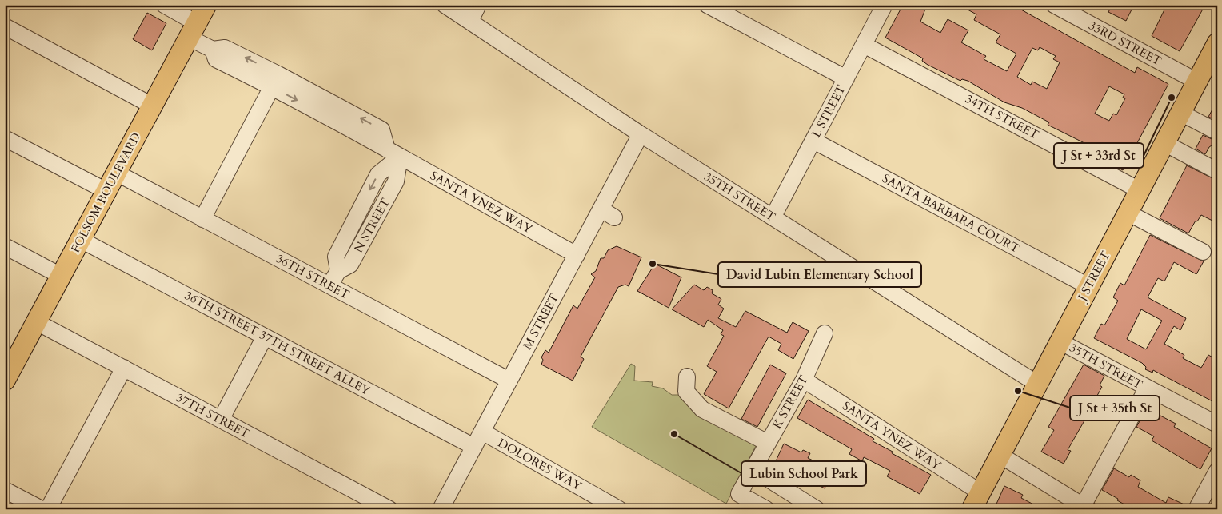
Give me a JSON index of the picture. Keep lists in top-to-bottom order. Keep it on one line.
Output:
{"streets":{"main road":["FOLSOM BOULEVARD","J STREET"],"street":["33RD STREET","L STREET","34TH STREET","35TH STREET","SANTA YNEZ WAY","SANTA BARBARA COURT","N STREET","36TH STREET","M STREET","36TH STREET 37TH STREET ALLEY","K STREET","37TH STREET","DOLORES WAY"]},"crossings":[["33RD STREET","J STREET"],["L STREET","34TH STREET"],["L STREET","35TH STREET"],["L STREET","SANTA BARBARA COURT"],["34TH STREET","J STREET"],["FOLSOM BOULEVARD","36TH STREET"],["FOLSOM BOULEVARD","36TH STREET 37TH STREET ALLEY"],["FOLSOM BOULEVARD","37TH STREET"],["35TH STREET","J STREET"],["35TH STREET","M STREET"],["SANTA YNEZ WAY","N STREET"],["SANTA YNEZ WAY","J STREET"],["SANTA YNEZ WAY","M STREET"],["SANTA YNEZ WAY","K STREET"],["SANTA BARBARA COURT","J STREET"],["N STREET","36TH STREET"],["36TH STREET","M STREET"],["M STREET","36TH STREET 37TH STREET ALLEY"],["M STREET","DOLORES WAY"]],"places":["J St + 33rd St","David Lubin Elementary School","J St + 35th St","Lubin School Park"]}
